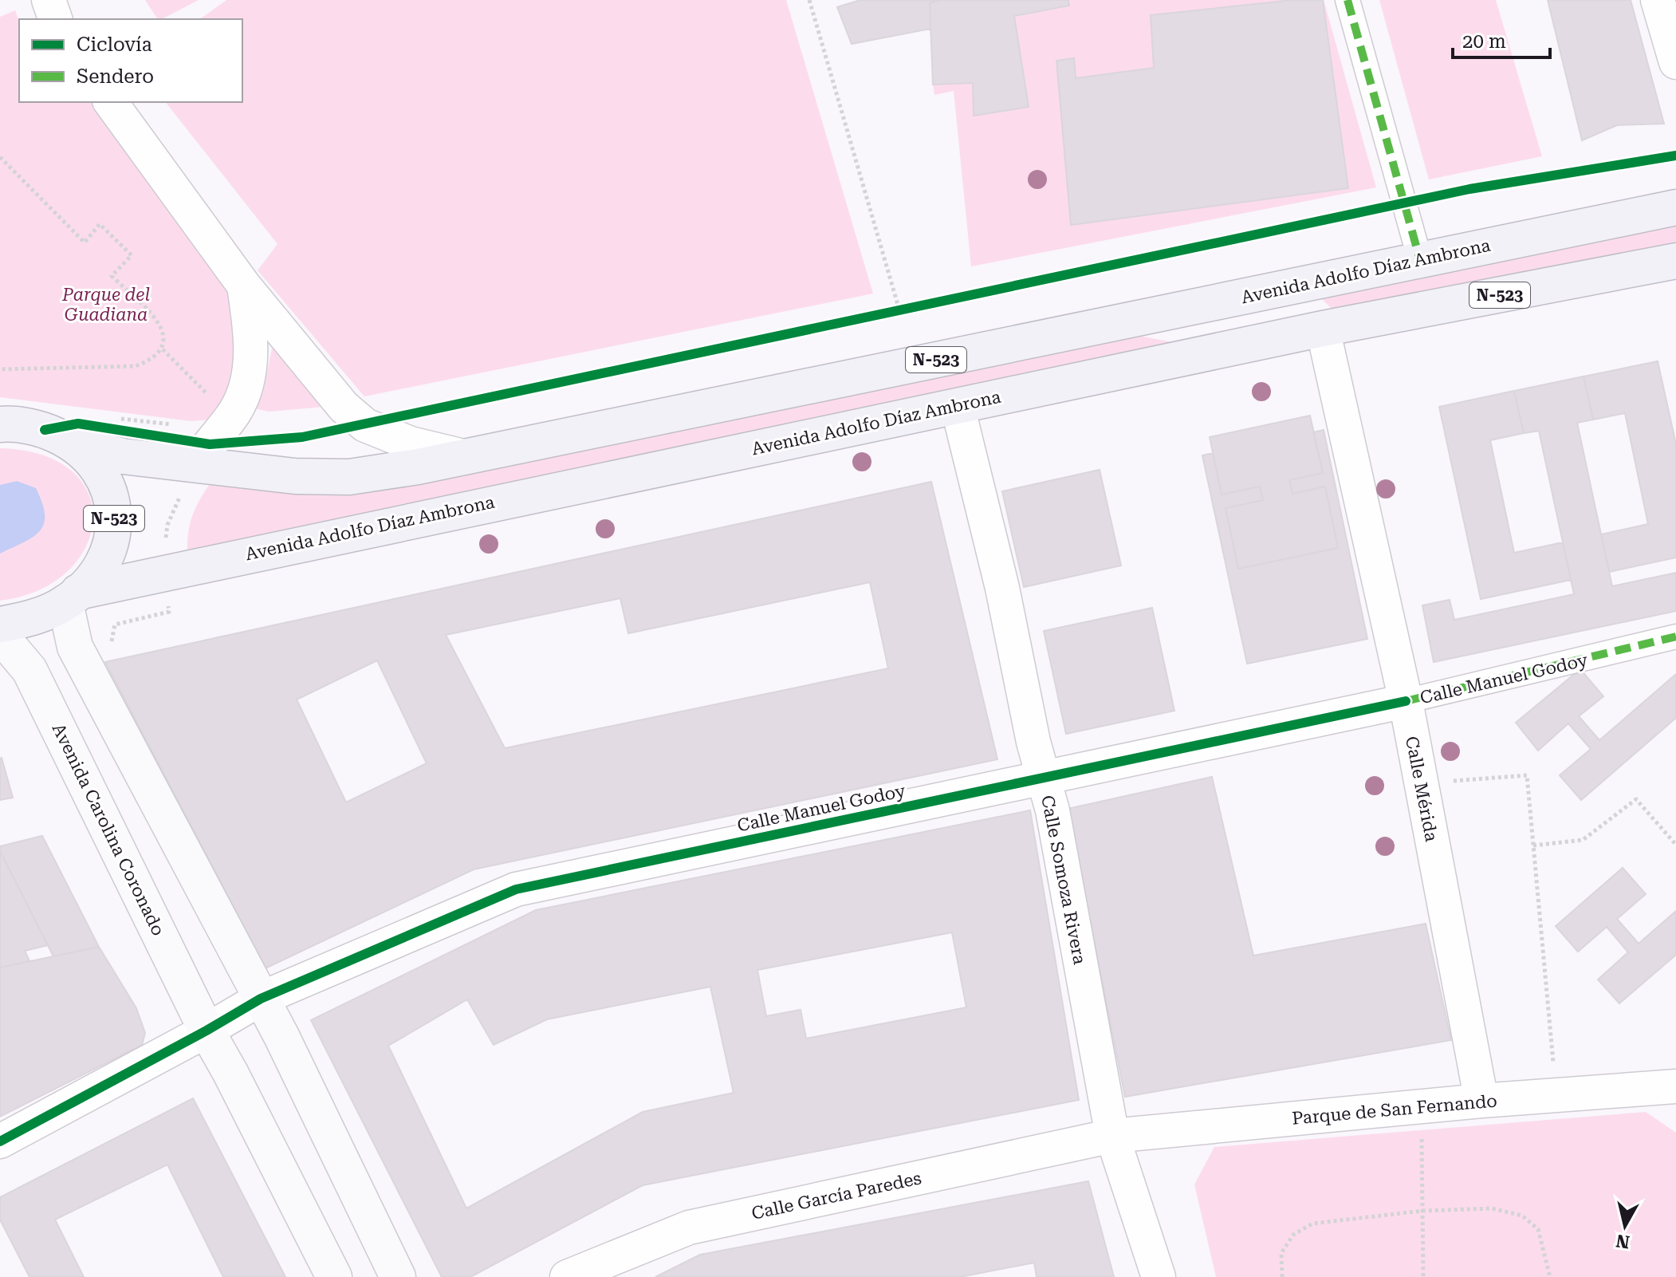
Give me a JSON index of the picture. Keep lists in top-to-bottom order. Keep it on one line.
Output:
{"streets":{"highway":["Avenida Adolfo Díaz Ambrona","N-523"],"main road":["Avenida Carolina Coronado"],"street":["Calle Manuel Godoy","Calle Mérida","Calle Somoza Rivera","Parque de San Fernando","Calle García Paredes"]},"crossings":[["Avenida Adolfo Díaz Ambrona","N-523"],["Avenida Adolfo Díaz Ambrona","Calle Mérida"],["Avenida Adolfo Díaz Ambrona","Calle Somoza Rivera"],["Calle Manuel Godoy","Calle Mérida"],["Calle Manuel Godoy","Calle Somoza Rivera"],["Calle Mérida","Parque de San Fernando"],["Calle Somoza Rivera","Parque de San Fernando"],["Calle Somoza Rivera","Calle García Paredes"],["Parque de San Fernando","Calle García Paredes"]],"parks":["Parque del Guadiana"],"legend":["Ciclovía","Sendero"],"scale_bar":"20 m","north":"bottom"}
